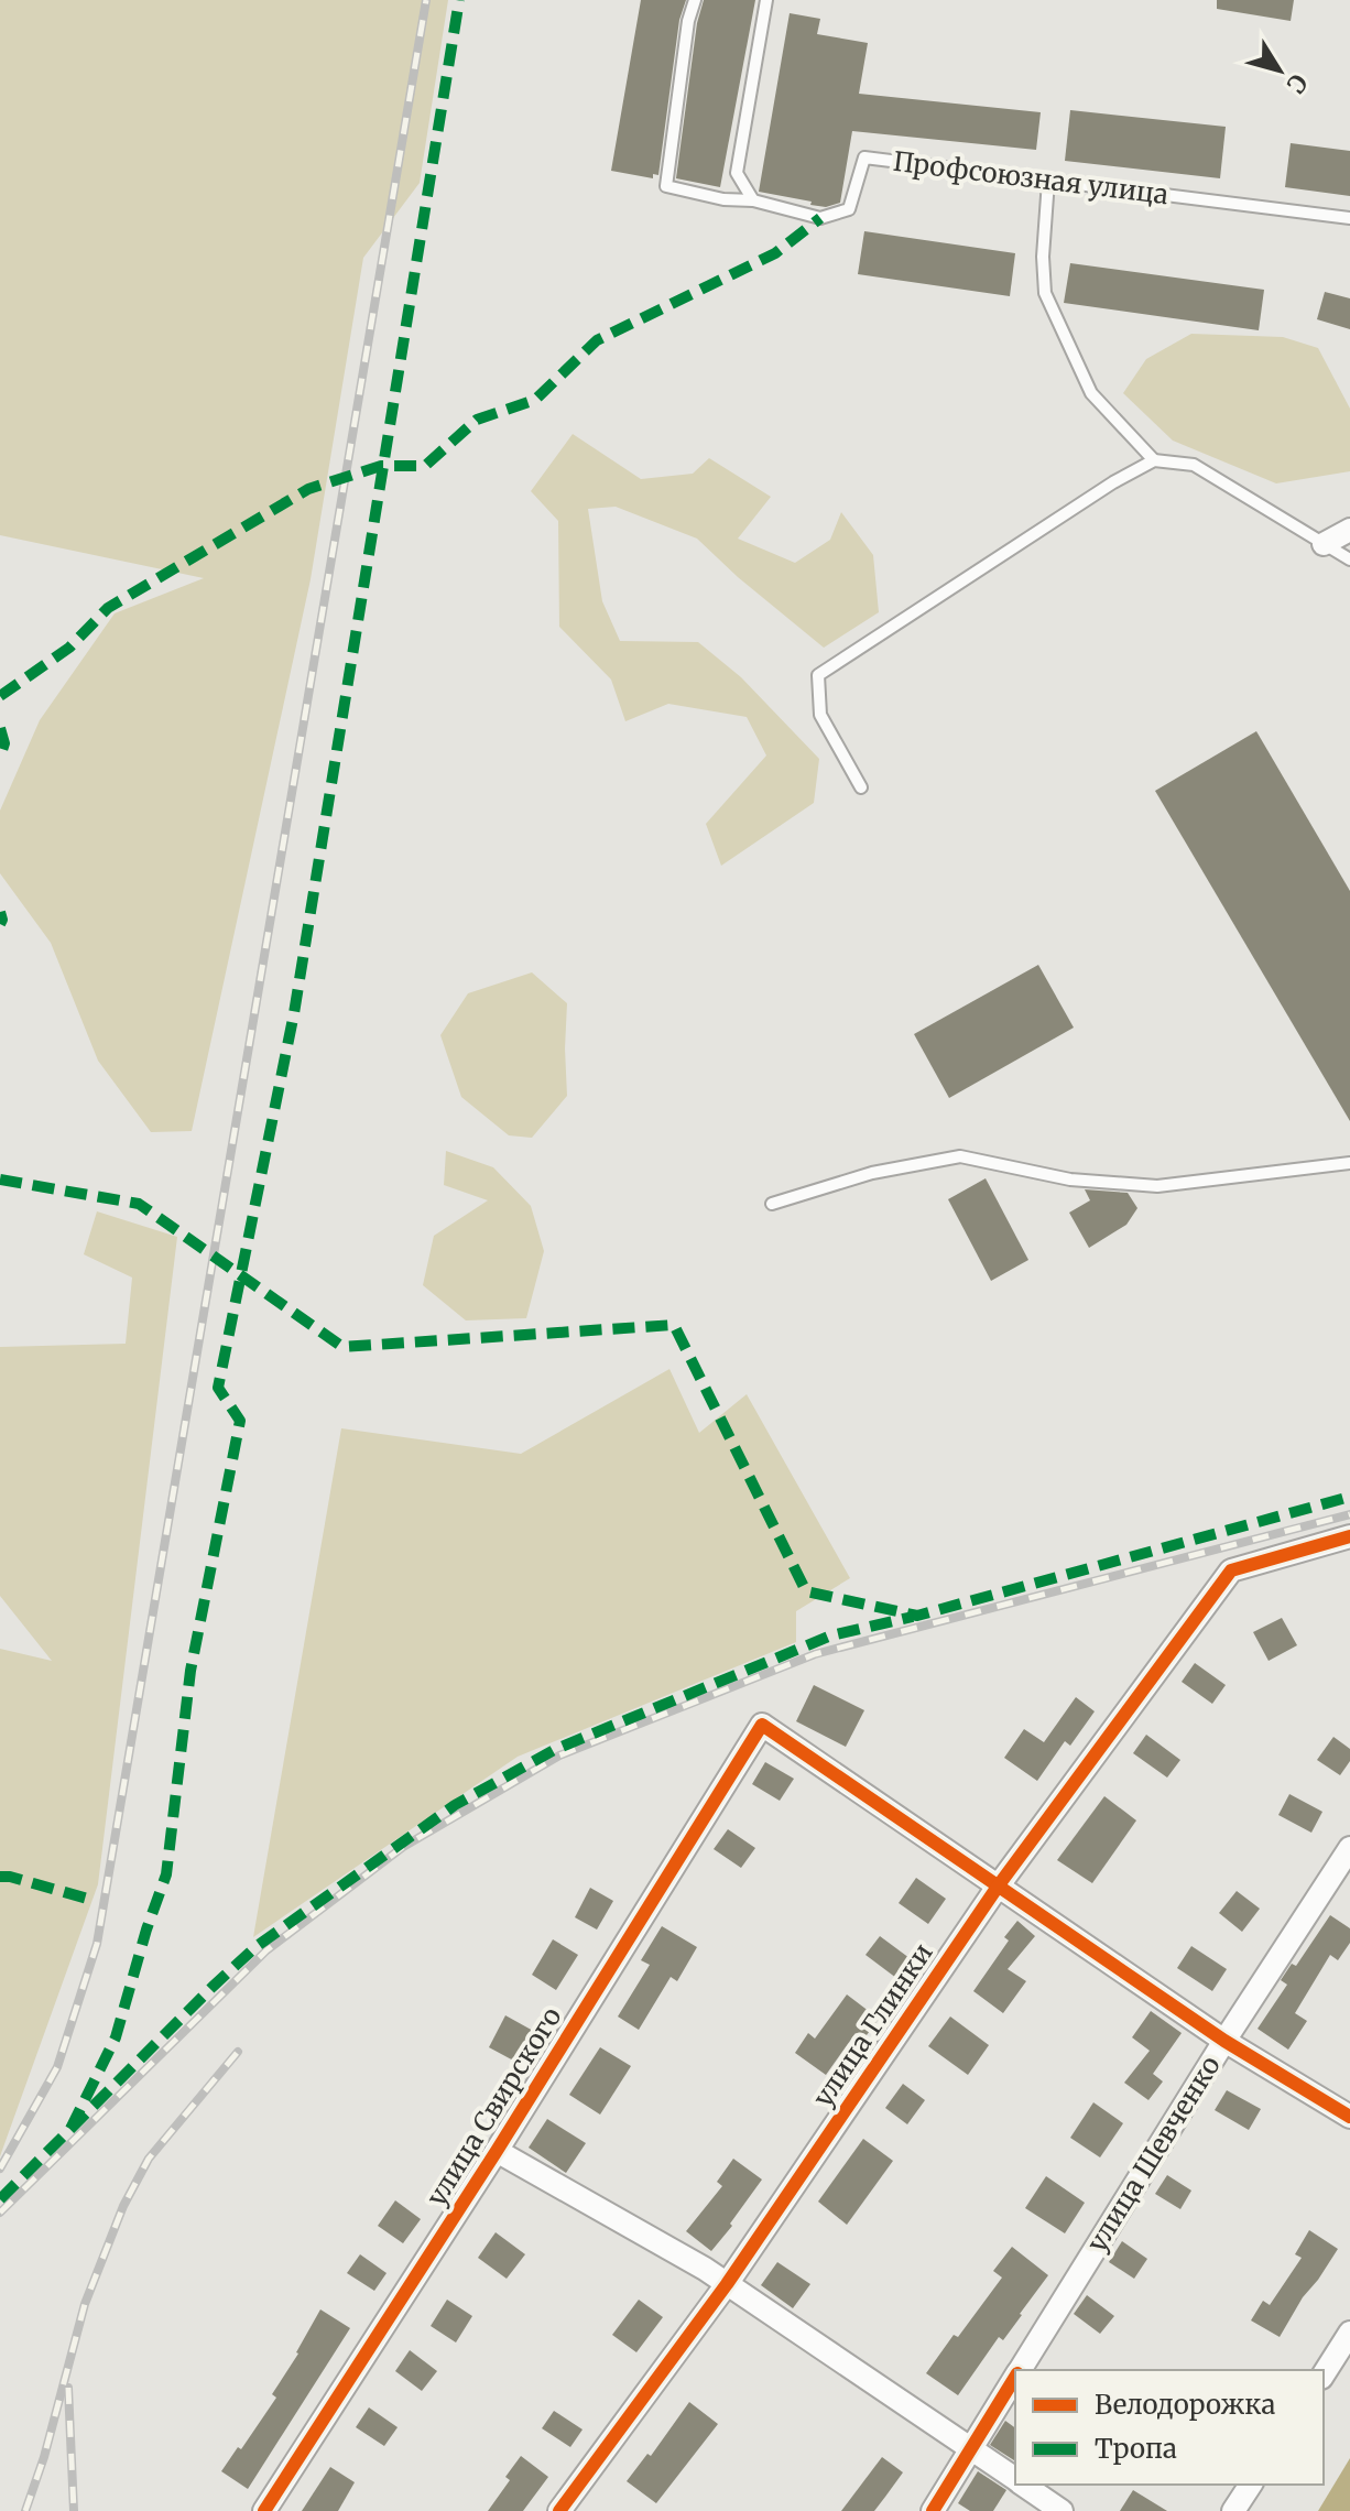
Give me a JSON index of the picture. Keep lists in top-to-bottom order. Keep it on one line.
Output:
{"streets":{"street":["улица Глинки","улица Свирского","улица Шевченко"],"lane":["Профсоюзная улица"]},"crossings":[["улица Глинки","улица Свирского"]],"legend":["Велодорожка","Тропа"],"north":"bottom right"}
